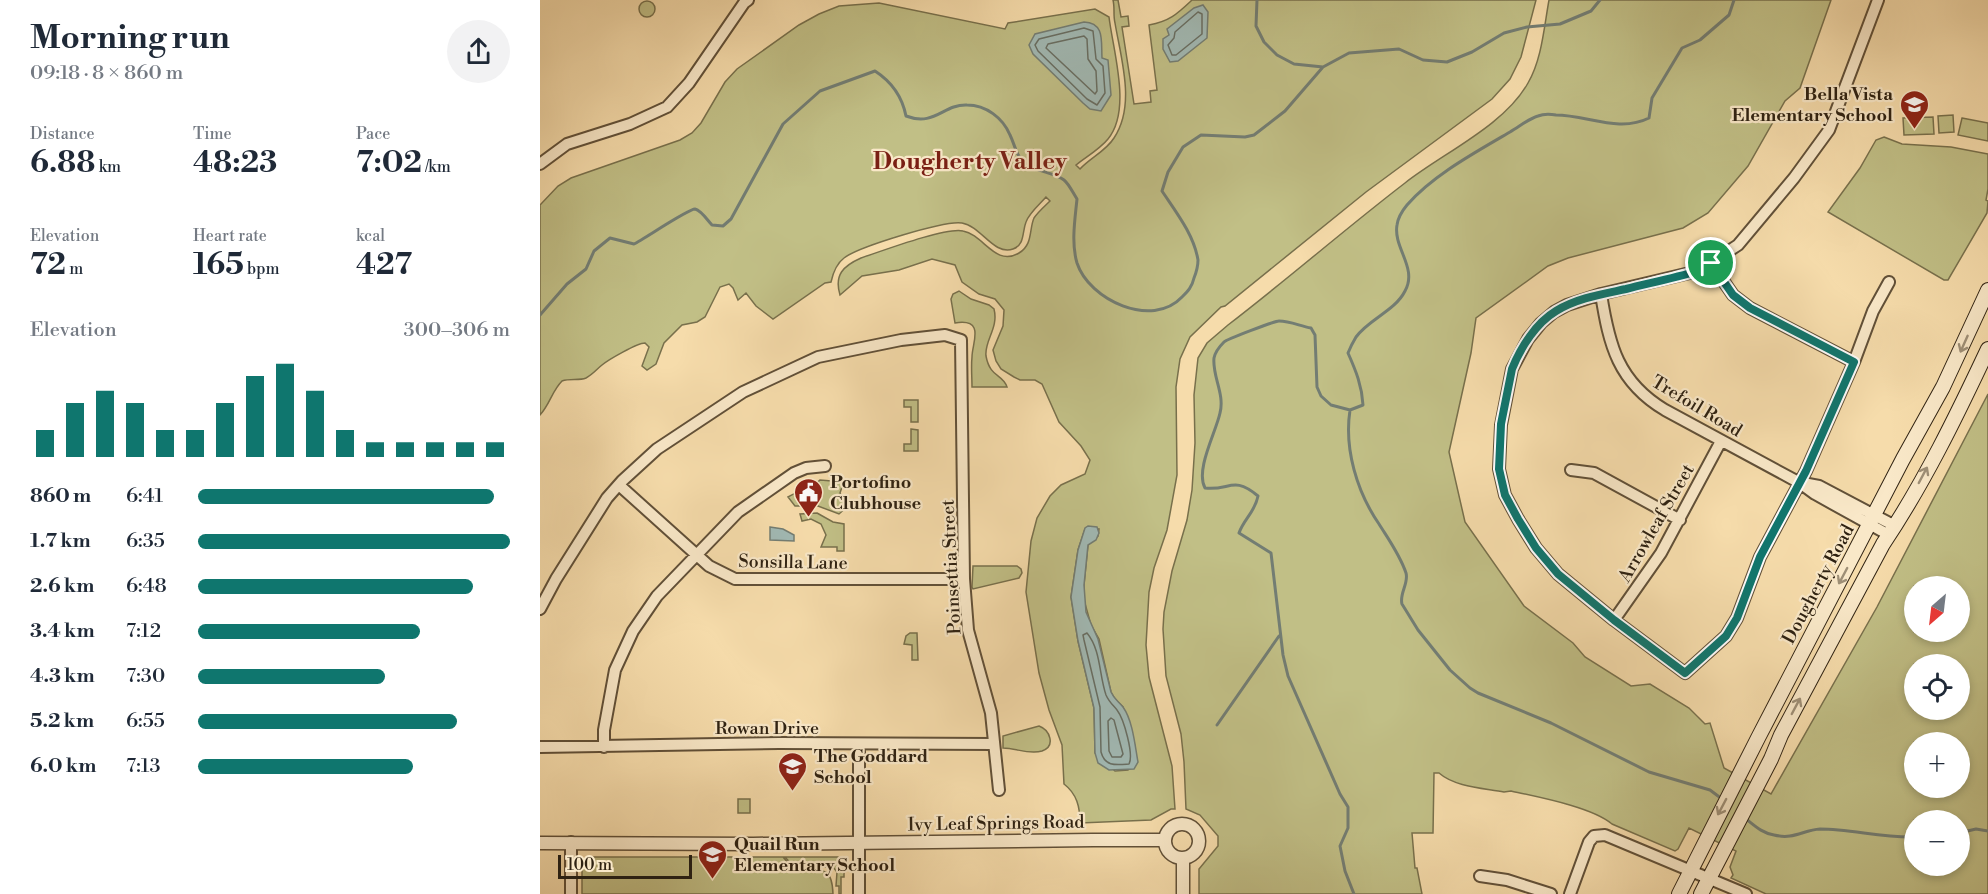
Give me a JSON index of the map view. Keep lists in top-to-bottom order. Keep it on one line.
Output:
{"streets":{"main road":["Dougherty Road"],"street":["Trefoil Road","Arrowleaf Street","Sonsilla Lane","Poinsettia Street","Rowan Drive","Ivy Leaf Springs Road"]},"crossings":[["Trefoil Road","Arrowleaf Street"],["Trefoil Road","Dougherty Road"],["Sonsilla Lane","Poinsettia Street"],["Poinsettia Street","Rowan Drive"]],"districts":["Dougherty Valley"],"places":{"school or university":["Bella Vista Elementary School","The Goddard School","Quail Run Elementary School"],"public building":["Portofino Clubhouse"]},"scale_bar":"100 m","north":"bottom left","page":{"heading":["Morning run","09:18 · 8 × 860 m"],"stats":[["Distance","6.88 km"],["Time","48:23"],["Pace","7:02 /km"],["Elevation","72 m"],["Heart rate","165 bpm"],["kcal","427"]],"chart":["Elevation","300–306 m"],"list":[{"name":"860 m","note":"6:41"},{"name":"1.7 km","note":"6:35"},{"name":"2.6 km","note":"6:48"},{"name":"3.4 km","note":"7:12"},{"name":"4.3 km","note":"7:30"},{"name":"5.2 km","note":"6:55"},{"name":"6.0 km","note":"7:13"}],"map_buttons":["+","−"],"scale":"100 m"}}
